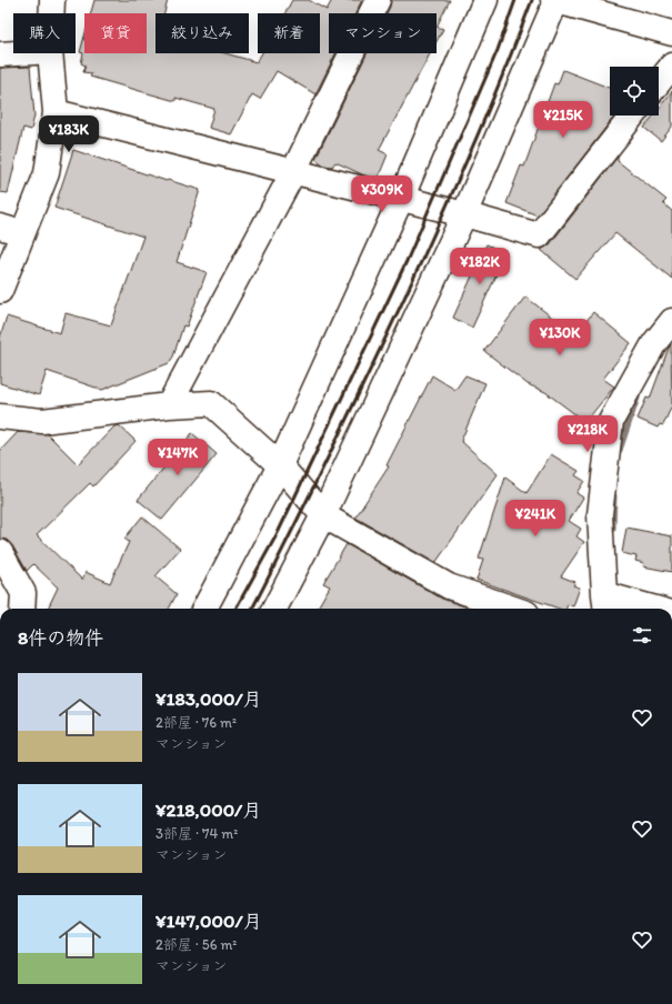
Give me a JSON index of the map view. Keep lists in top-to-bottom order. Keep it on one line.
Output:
{"page":{"chip":["購入","賃貸","絞り込み","新着","マンション"],"price":["¥215K","¥183K","¥309K","¥182K","¥130K","¥218K","¥147K","¥241K"],"heading":"8件の物件","list":[{"name":"¥183,000/月","note":"2部屋 · 76 m² · マンション"},{"name":"¥218,000/月","note":"3部屋 · 74 m² · マンション"},{"name":"¥147,000/月","note":"2部屋 · 56 m² · マンション"}]}}
